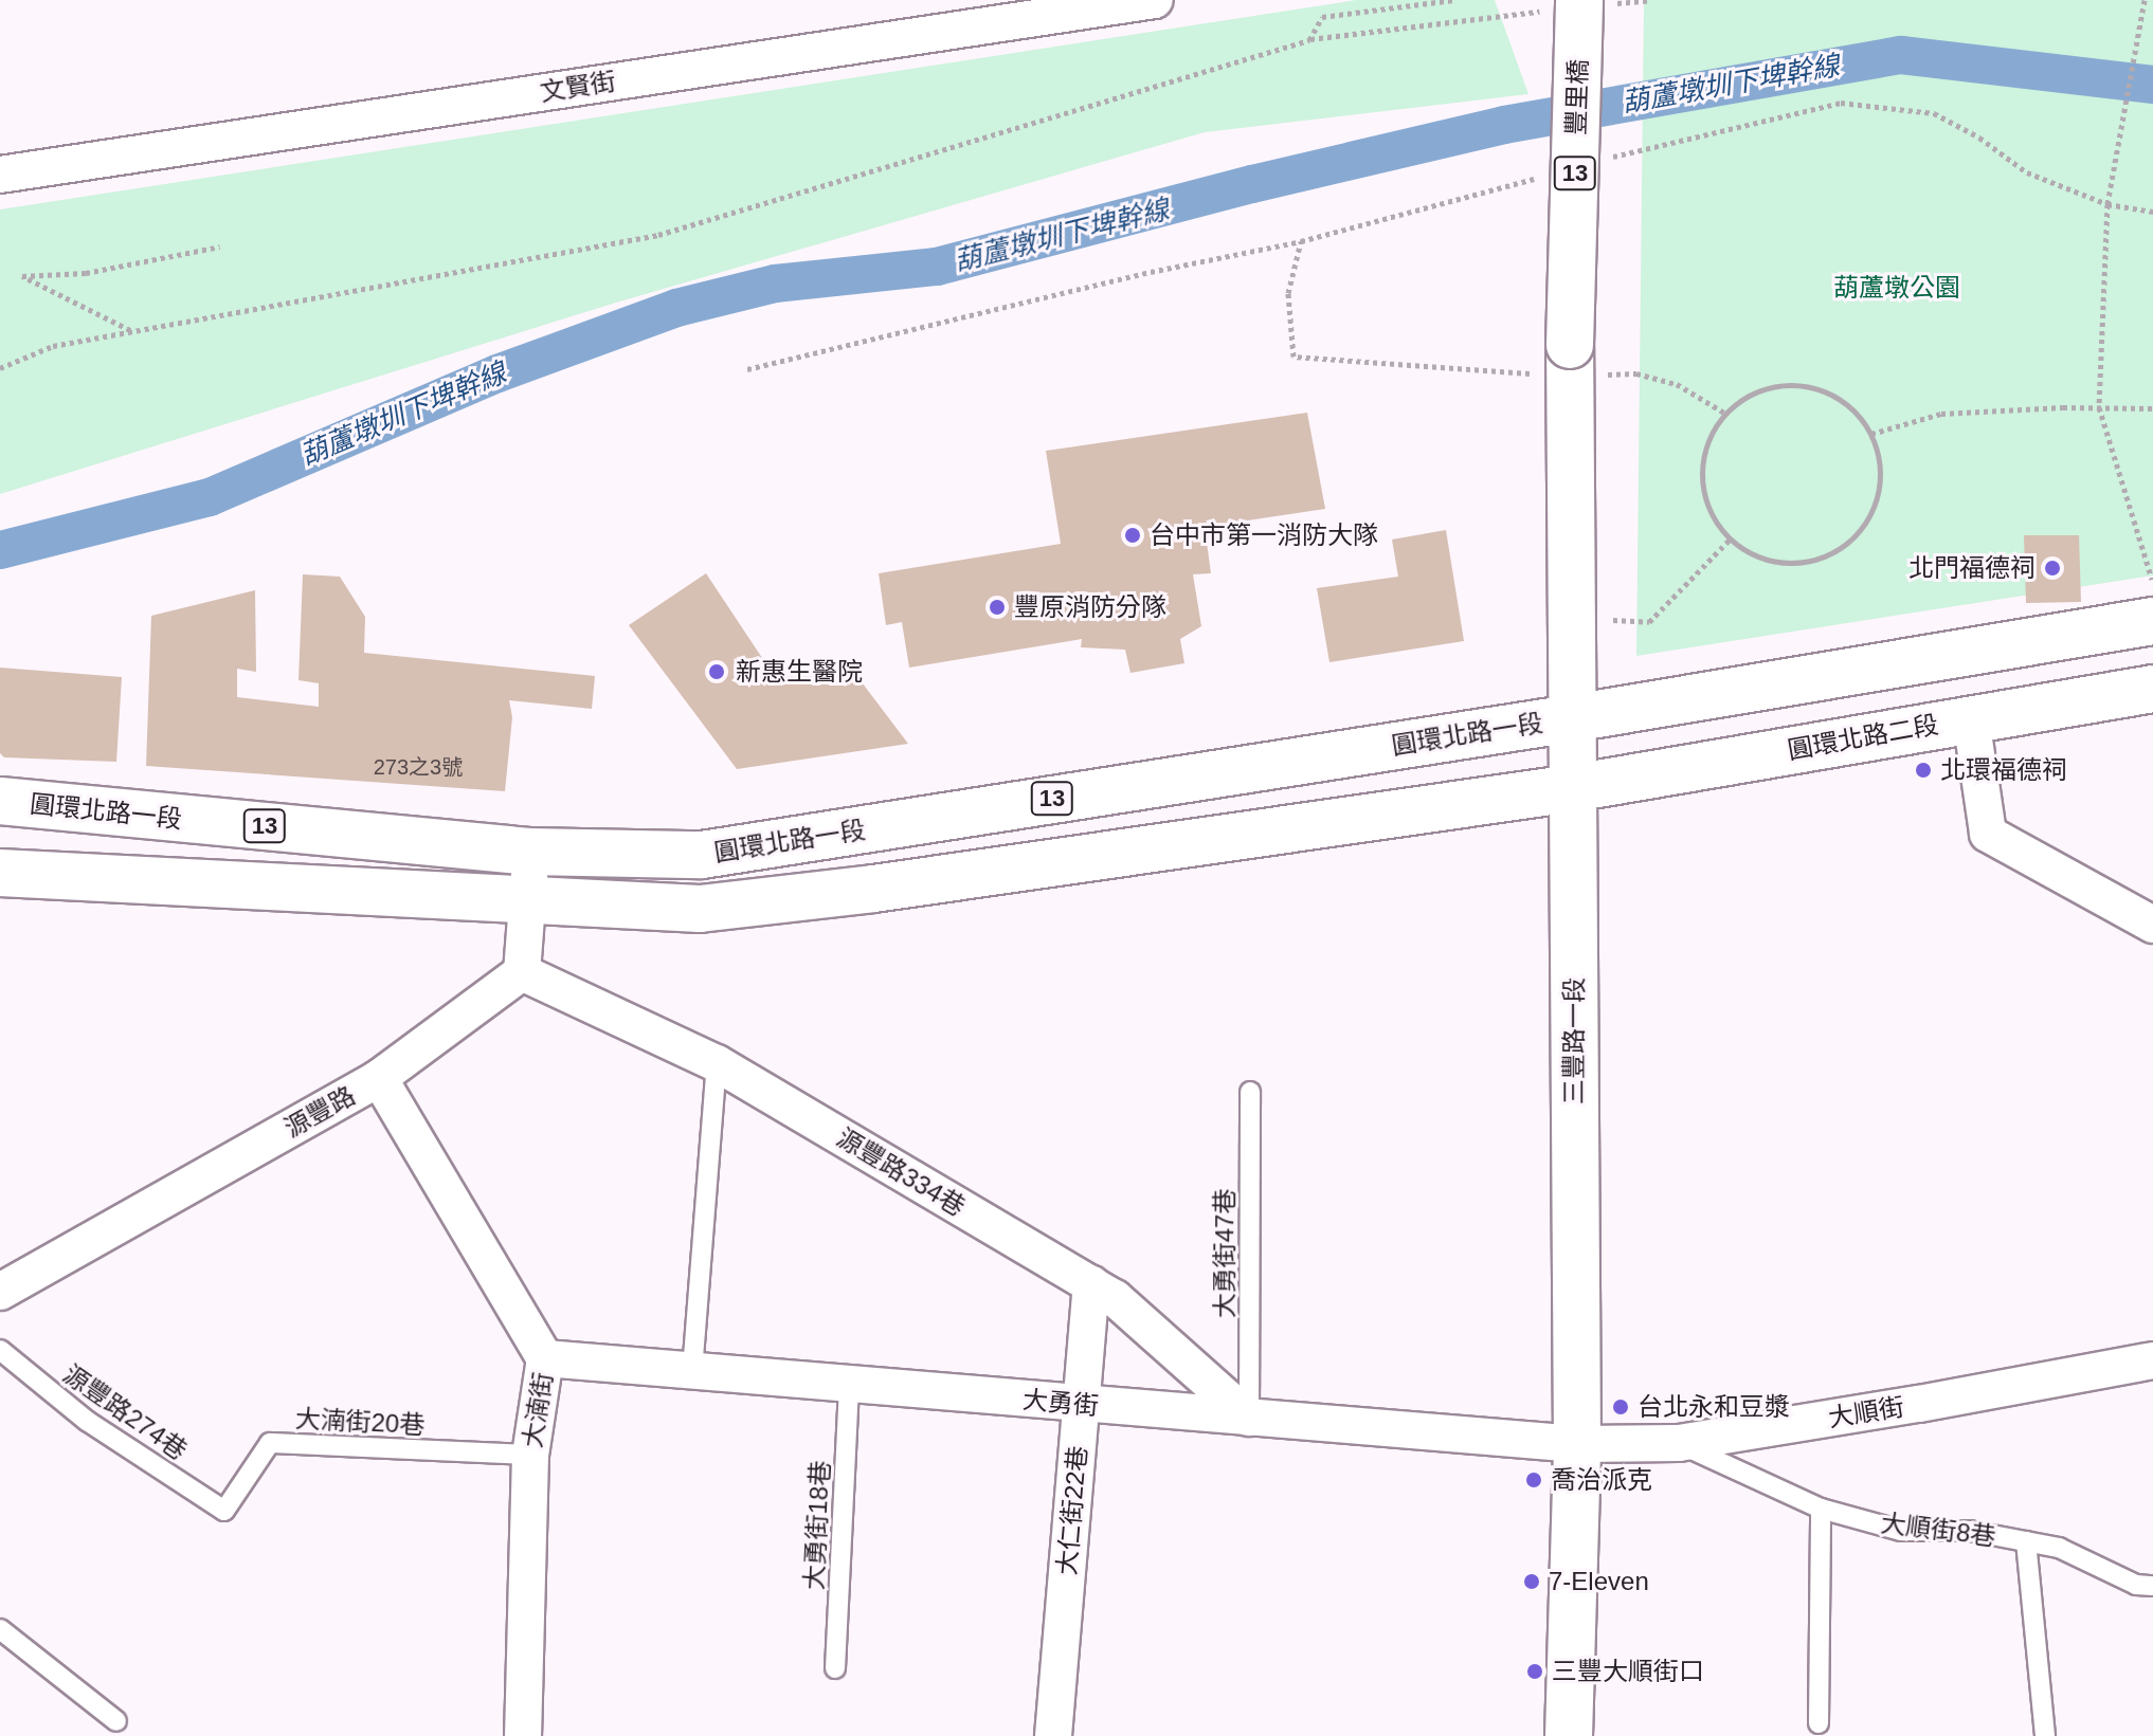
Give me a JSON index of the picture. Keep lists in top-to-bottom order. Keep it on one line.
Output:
{"streets":{"main road":["豐里橋","13","圓環北路一段","圓環北路二段","三豐路一段"],"street":["文賢街","源豐路","源豐路334巷","大勇街","大湳街","大順街","大仁街22巷"],"lane":["大勇街47巷","源豐路274巷","大湳街20巷","大勇街18巷","大順街8巷"]},"crossings":[["豐里橋","三豐路一段"],["圓環北路一段","三豐路一段"],["圓環北路二段","三豐路一段"],["三豐路一段","大勇街"],["三豐路一段","大順街"],["源豐路","源豐路334巷"],["源豐路","大湳街"],["源豐路334巷","大勇街47巷"],["源豐路334巷","大勇街"],["源豐路334巷","大仁街22巷"],["大勇街47巷","大勇街"],["大勇街","大湳街"],["大勇街","大順街"],["大勇街","大仁街22巷"],["大勇街","大勇街18巷"],["大湳街","大湳街20巷"],["源豐路274巷","大湳街20巷"],["大順街","大順街8巷"]],"water":["葫蘆墩圳下埤幹線"],"parks":["葫蘆墩公園"],"places":["台中市第一消防大隊","北門福德祠","豐原消防分隊","新惠生醫院","北環福德祠","台北永和豆漿","喬治派克","7-Eleven","三豐大順街口"],"house_numbers":["273之3號"]}
